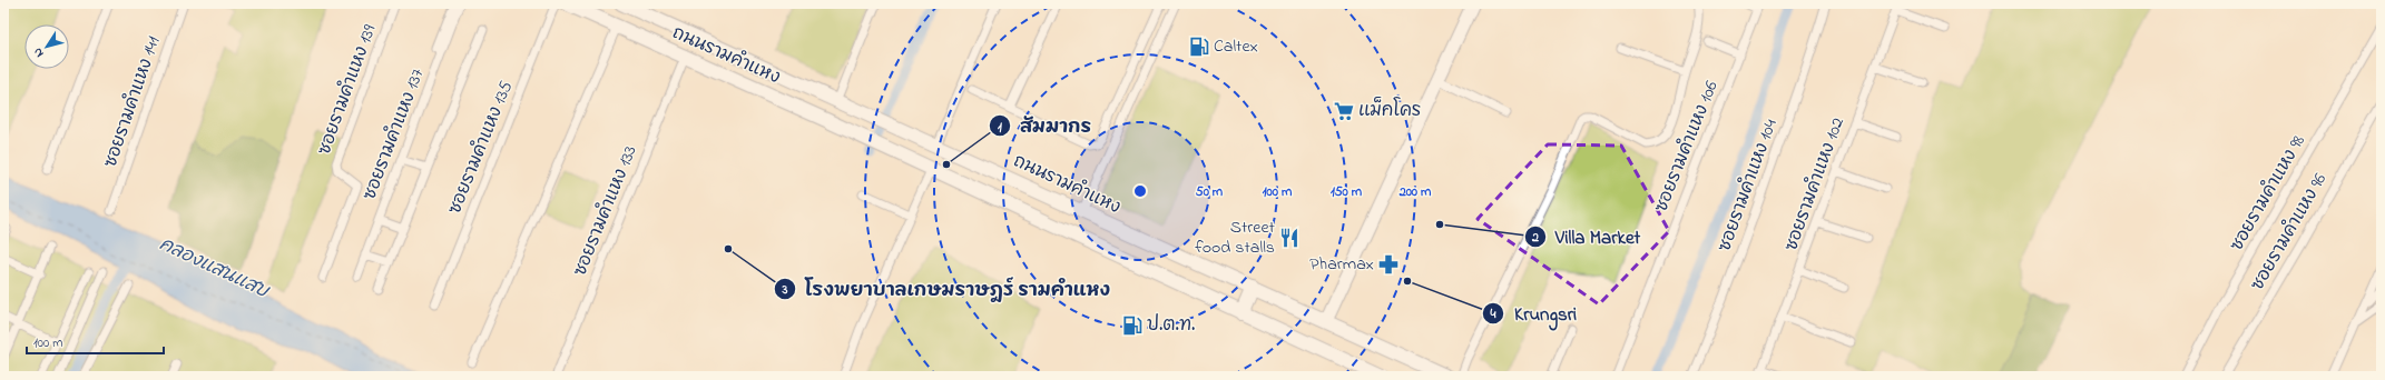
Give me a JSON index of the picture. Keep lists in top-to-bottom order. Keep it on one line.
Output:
{"streets":{"main road":["ถนนรามคำแหง"],"street":["ซอยรามคำแหง 139","ซอยรามคำแหง 141","ซอยรามคำแหง 137","ซอยรามคําแหง 106","ซอยรามคำแหง 135","ซอยรามคําแหง 102","ซอยรามคําแหง 104","ซอยรามคําแหง 98","ซอยรามคำแหง 133","ซอยรามคําแหง 96"]},"crossings":[["ถนนรามคำแหง","ซอยรามคำแหง 133"]],"water":["คลองแสนแสบ"],"places":{"fuel station":["Caltex","ป.ต.ท."],"supermarket":["แม็คโคร"],"other":["สัมมากร","Villa Market","โรงพยาบาลเกษมราษฎร์ รามคำแหง","Krungsri"],"restaurant":["Street food stalls"],"pharmacy":["Pharmax"]},"scale_bar":"100 m","north":"bottom left","rings":["50 m","100 m","150 m","200 m"]}
